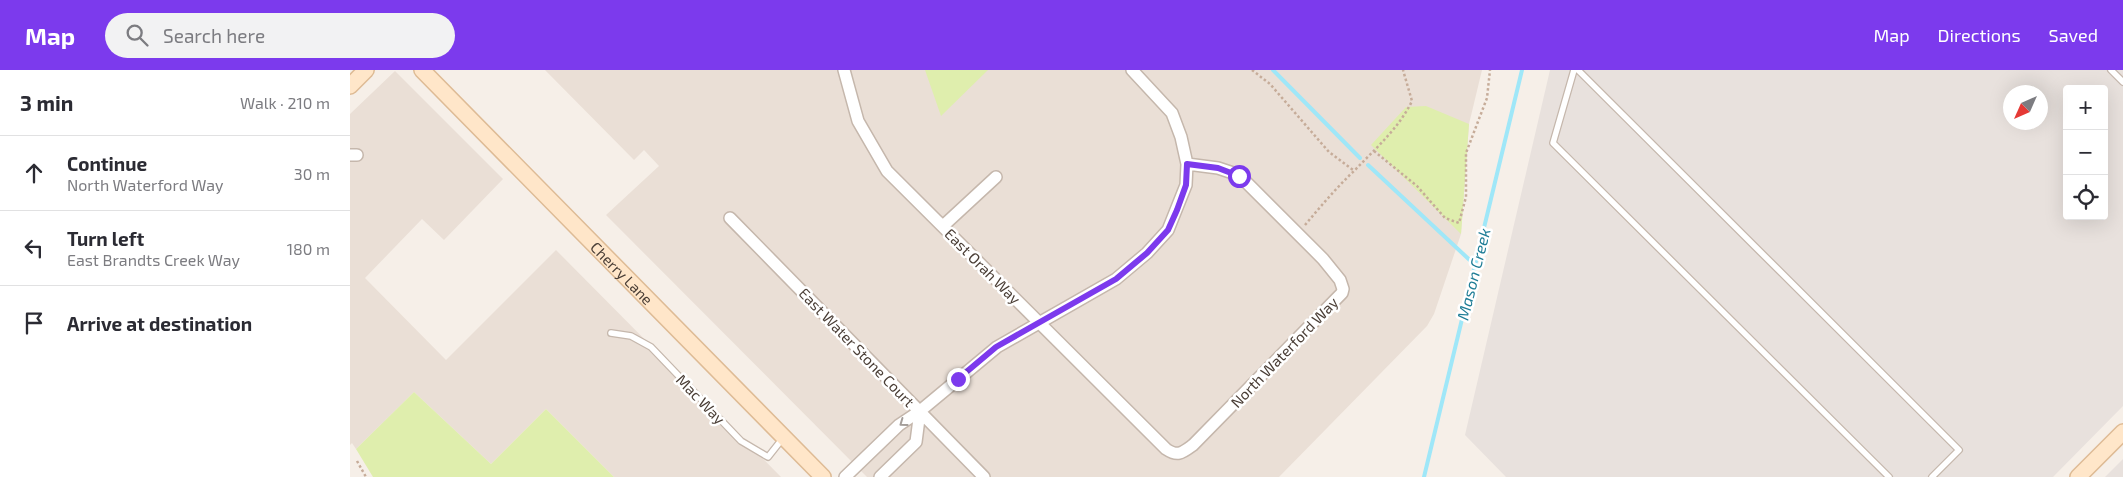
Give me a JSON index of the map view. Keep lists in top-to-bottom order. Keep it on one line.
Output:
{"streets":{"main road":["Cherry Lane"],"street":["East Orah Way","East Water Stone Court","North Waterford Way"],"lane":["Mac Way"]},"crossings":[["East Orah Way","North Waterford Way"],["Cherry Lane","Mac Way"]],"water":["Mason Creek"],"north":"bottom left","page":{"header":"Map","search":"Search here","nav":["Map","Directions","Saved"],"heading":["3 min","Walk · 210 m"],"map_buttons":["+","−"],"list":[["Continue","North Waterford Way","30 m"],["Turn left","East Brandts Creek Way","180 m"],"Arrive at destination"]}}
